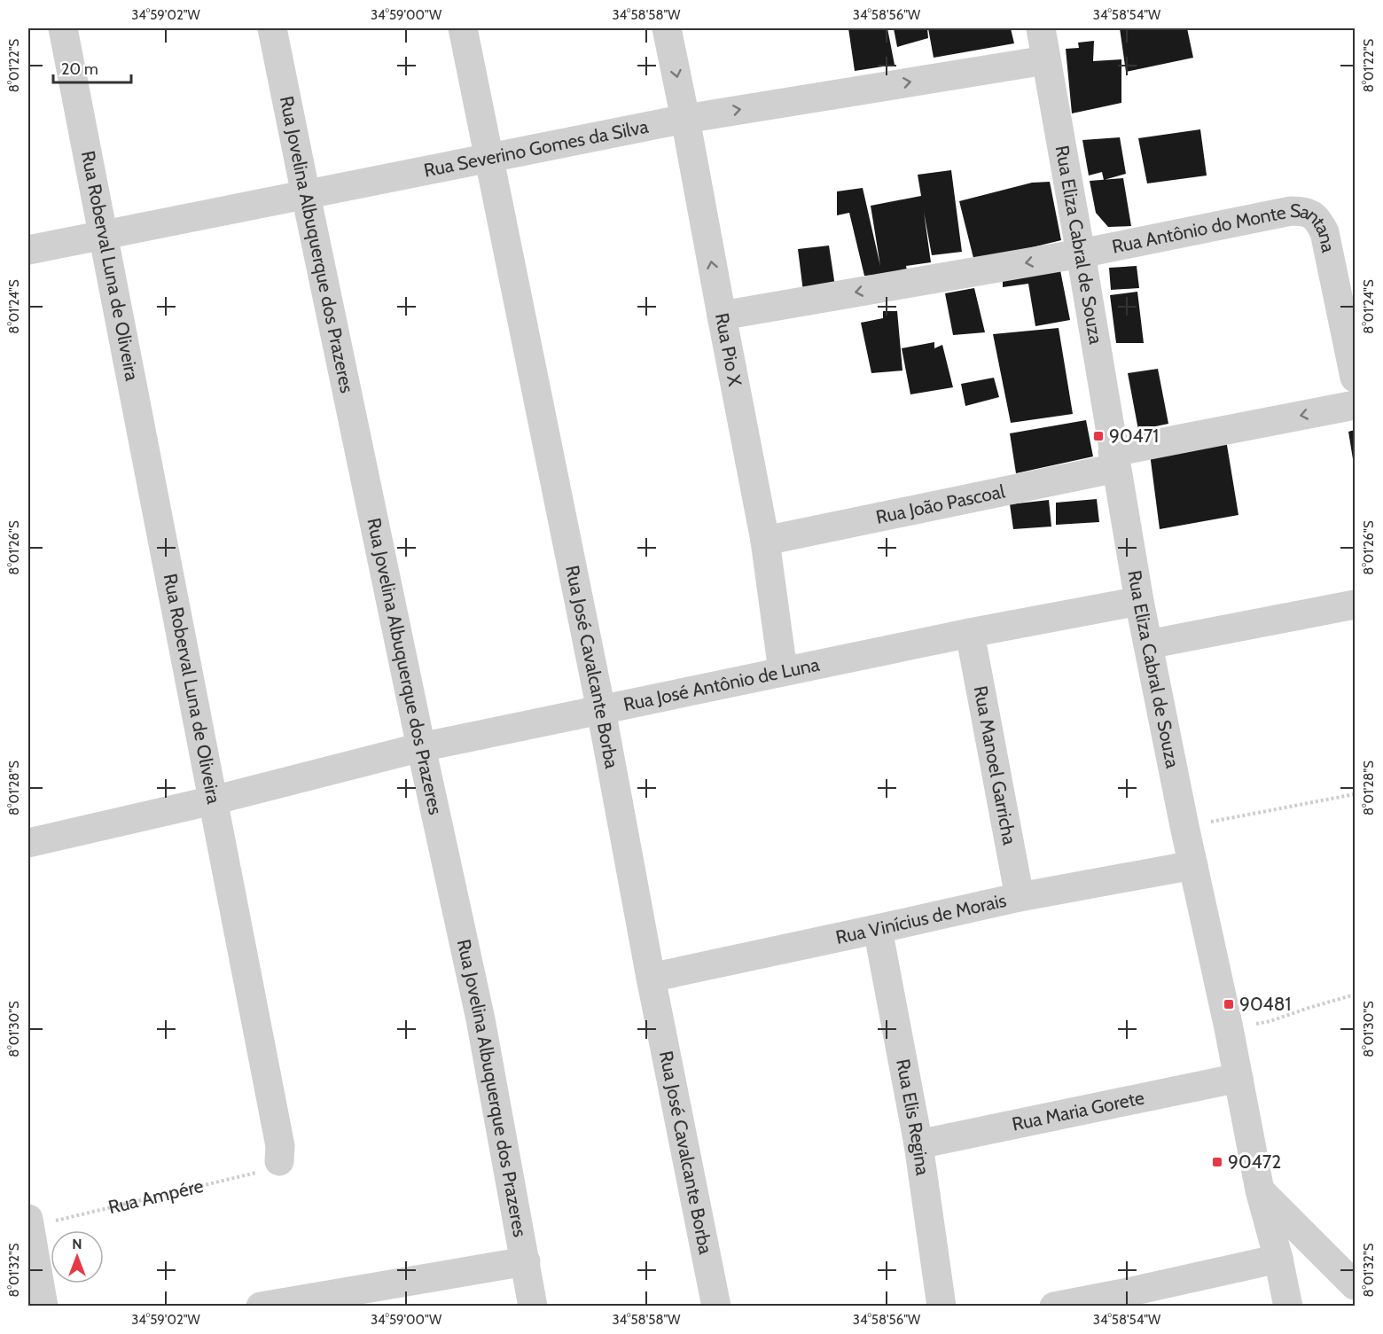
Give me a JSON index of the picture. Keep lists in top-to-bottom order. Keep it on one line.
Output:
{"streets":{"street":["Rua Severino Gomes da Silva","Rua Jovelina Albuquerque dos Prazeres","Rua Eliza Cabral de Souza","Rua Antônio do Monte Santana","Rua Roberval Luna de Oliveira","Rua Pio X","Rua João Pascoal","Rua José Cavalcante Borba","Rua José Antônio de Luna","Rua Manoel Garricha","Rua Vinícius de Morais","Rua Maria Gorete","Rua Elis Regina"],"path":["Rua Ampére"]},"crossings":[["Rua Severino Gomes da Silva","Rua Jovelina Albuquerque dos Prazeres"],["Rua Severino Gomes da Silva","Rua Eliza Cabral de Souza"],["Rua Severino Gomes da Silva","Rua Roberval Luna de Oliveira"],["Rua Severino Gomes da Silva","Rua Pio X"],["Rua Severino Gomes da Silva","Rua José Cavalcante Borba"],["Rua Jovelina Albuquerque dos Prazeres","Rua José Antônio de Luna"],["Rua Eliza Cabral de Souza","Rua Antônio do Monte Santana"],["Rua Eliza Cabral de Souza","Rua João Pascoal"],["Rua Eliza Cabral de Souza","Rua José Antônio de Luna"],["Rua Eliza Cabral de Souza","Rua Vinícius de Morais"],["Rua Eliza Cabral de Souza","Rua Maria Gorete"],["Rua Antônio do Monte Santana","Rua Pio X"],["Rua Roberval Luna de Oliveira","Rua José Antônio de Luna"],["Rua Roberval Luna de Oliveira","Rua Ampére"],["Rua Pio X","Rua João Pascoal"],["Rua Pio X","Rua José Antônio de Luna"],["Rua José Cavalcante Borba","Rua José Antônio de Luna"],["Rua José Cavalcante Borba","Rua Vinícius de Morais"],["Rua José Antônio de Luna","Rua Manoel Garricha"],["Rua Manoel Garricha","Rua Vinícius de Morais"],["Rua Vinícius de Morais","Rua Elis Regina"],["Rua Maria Gorete","Rua Elis Regina"]],"one_way":["Rua Severino Gomes da Silva","Rua Antônio do Monte Santana"],"places":{"transit":["90471","90481","90472"]},"scale_bar":"20 m","north":"top","coordinates":["34°59'02\"W","34°59'00\"W","34°58'58\"W","34°58'56\"W","34°58'54\"W","8°01'22\"S","8°01'24\"S","8°01'26\"S","8°01'28\"S","8°01'30\"S","8°01'32\"S"]}
